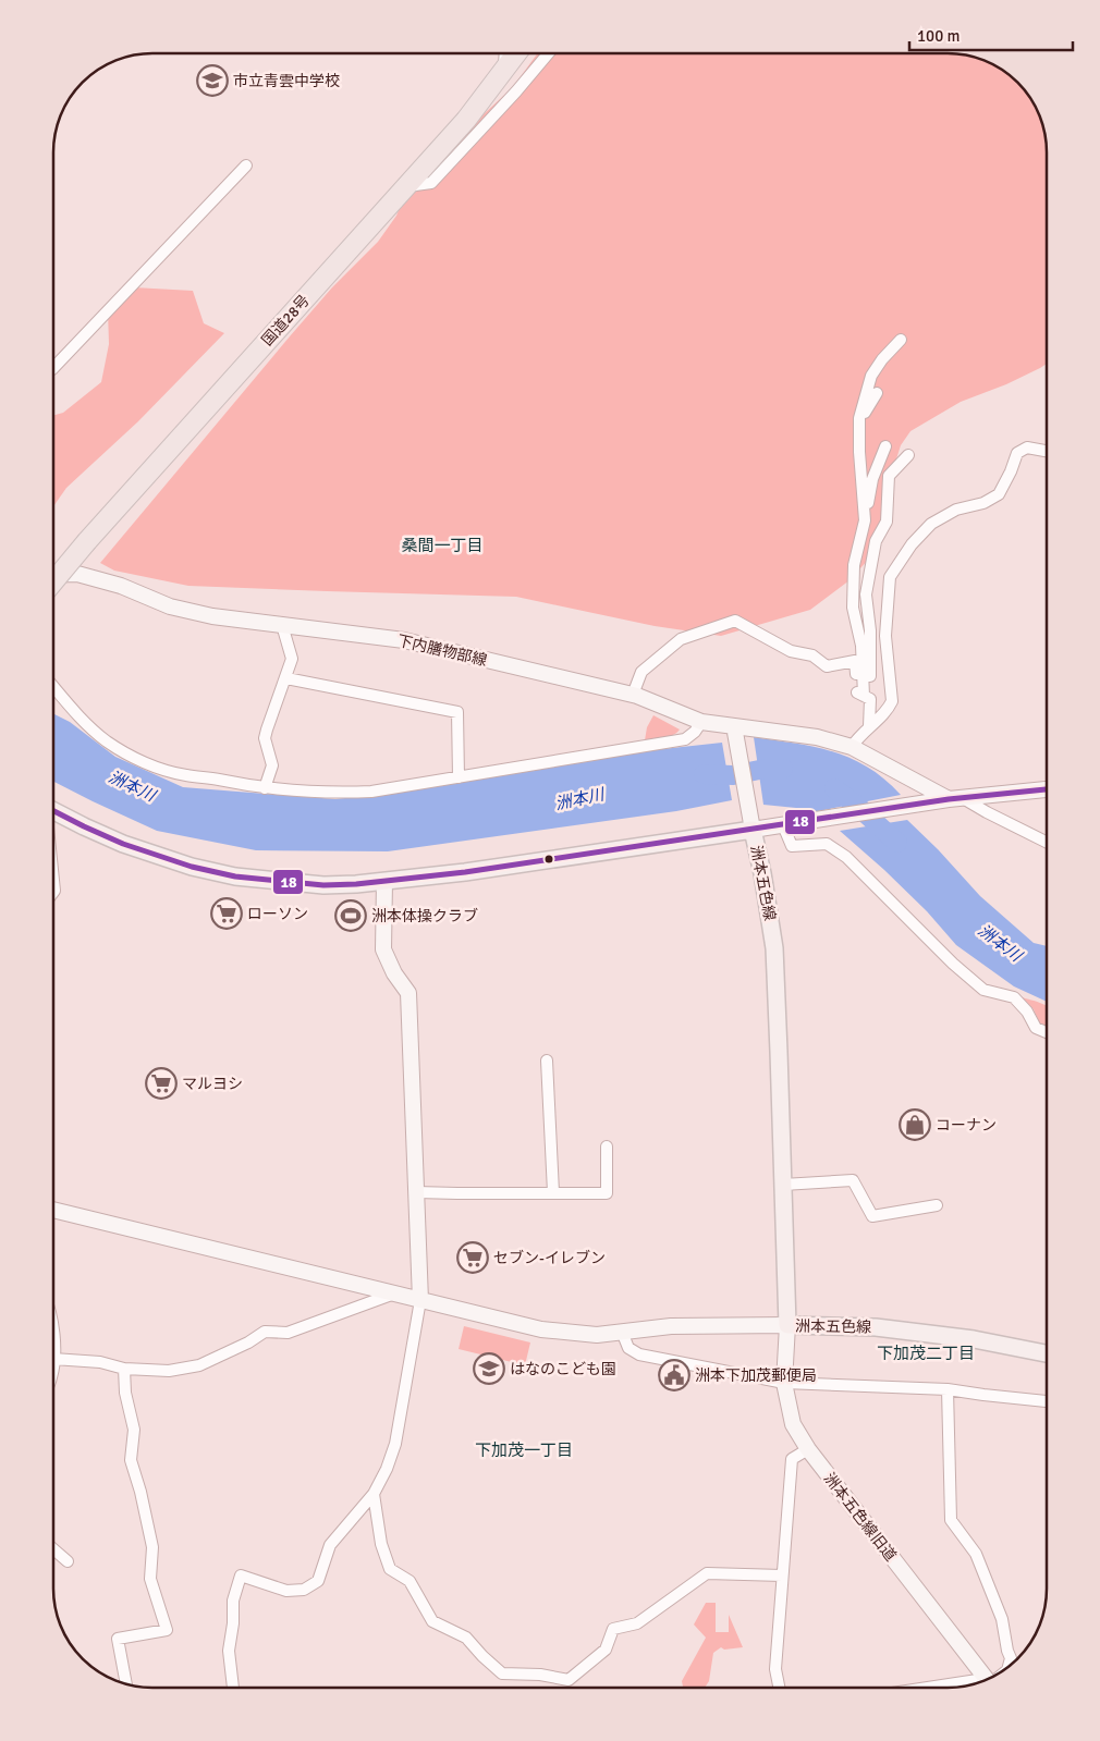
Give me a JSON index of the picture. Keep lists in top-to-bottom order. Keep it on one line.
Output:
{"streets":{"highway":["国道28号"],"main road":["洲本五色線"],"street":["下内膳物部線","洲本五色線旧道"]},"crossings":[["洲本五色線","洲本五色線旧道"]],"districts":["桑間一丁目","下加茂二丁目","下加茂一丁目"],"water":["洲本川"],"places":{"school or university":["市立青雲中学校","はなのこども園"],"supermarket":["ローソン","マルヨシ","セブン-イレブン"],"sports":["洲本体操クラブ"],"shop":["コーナン"],"public building":["洲本下加茂郵便局"]},"lines":["transit line 18"],"scale_bar":"100 m"}
